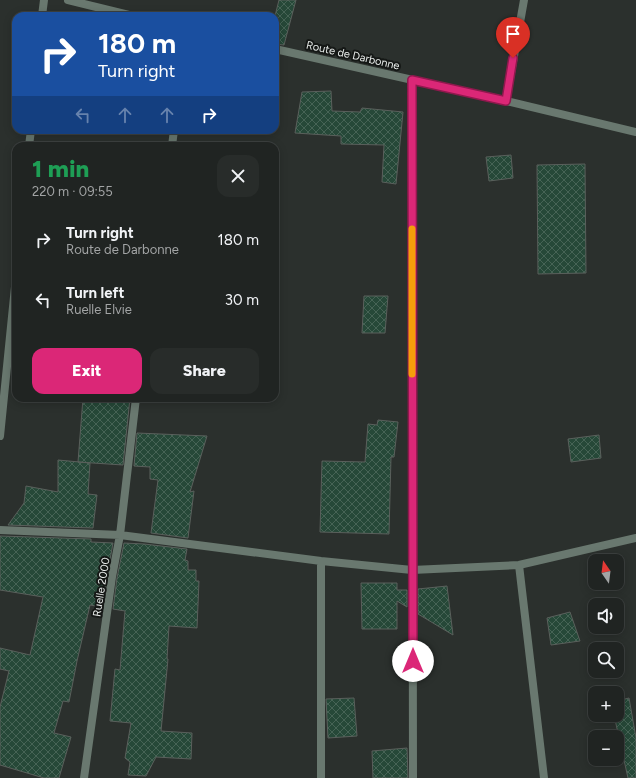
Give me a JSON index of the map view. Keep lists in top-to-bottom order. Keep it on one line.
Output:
{"streets":{"street":["Route de Darbonne","Ruelle 2000"]},"north":"top","page":{"turn":["180 m","Turn right"],"heading":["1 min","220 m · 09:55"],"list":[{"name":"Turn right","note":"Route de Darbonne","value":"180 m"},{"name":"Turn left","note":"Ruelle Elvie","value":"30 m"}],"buttons":["Exit","Share"],"map_buttons":["+","−"]}}
